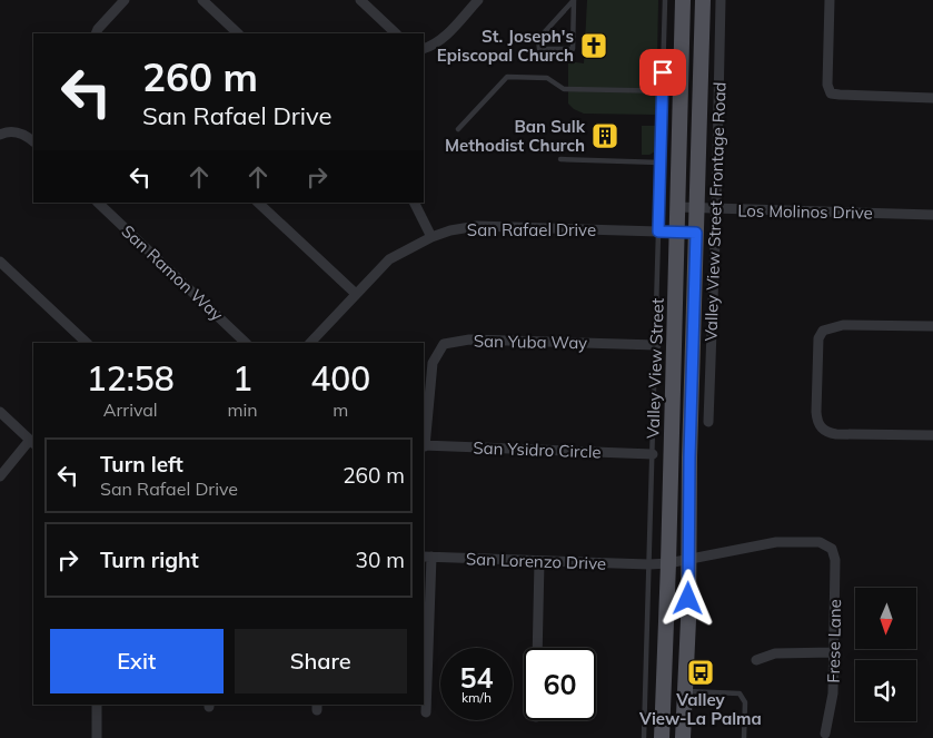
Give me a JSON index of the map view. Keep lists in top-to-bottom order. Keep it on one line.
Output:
{"streets":{"main road":["Valley View Street"],"street":["Valley View Street Frontage Road","Los Molinos Drive","San Rafael Drive","San Ramon Way","San Yuba Way","San Ysidro Circle","San Lorenzo Drive","Frese Lane"]},"crossings":[["Valley View Street Frontage Road","Los Molinos Drive"],["Los Molinos Drive","Valley View Street"],["San Rafael Drive","Valley View Street"],["San Yuba Way","San Ysidro Circle"],["Valley View Street","San Lorenzo Drive"],["San Lorenzo Drive","Frese Lane"]],"places":{"church":["St. Joseph's Episcopal Church"],"building":["Ban Sulk Methodist Church"],"bus stop":["Valley View-La Palma"]},"north":"bottom","page":{"turn":["260 m","San Rafael Drive"],"eta":["12:58","Arrival","1","min","400","m"],"list":[{"name":"Turn left","note":"San Rafael Drive","value":"260 m"},{"name":"Turn right","value":"30 m"}],"buttons":["Exit","Share"],"speed":"54 km/h","limit":"60"}}
